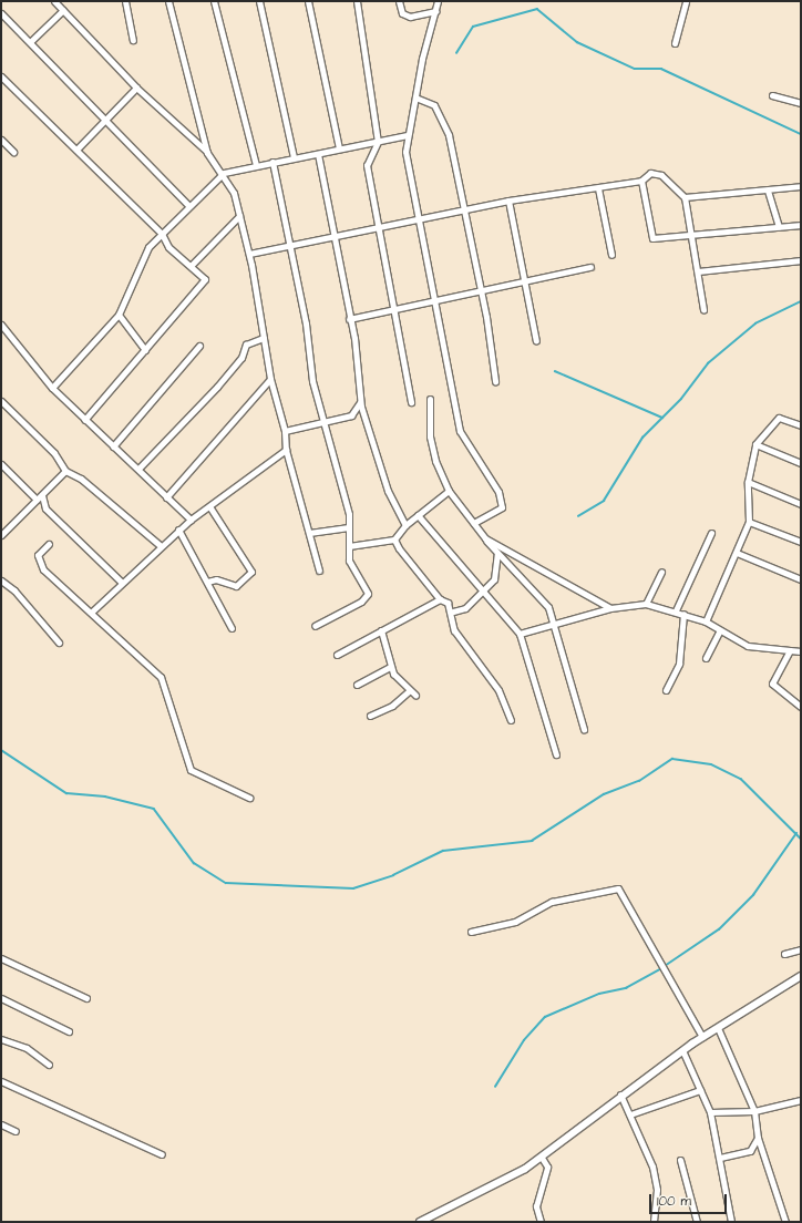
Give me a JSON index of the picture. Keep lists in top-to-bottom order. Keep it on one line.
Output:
{"scale_bar":"100 m"}
